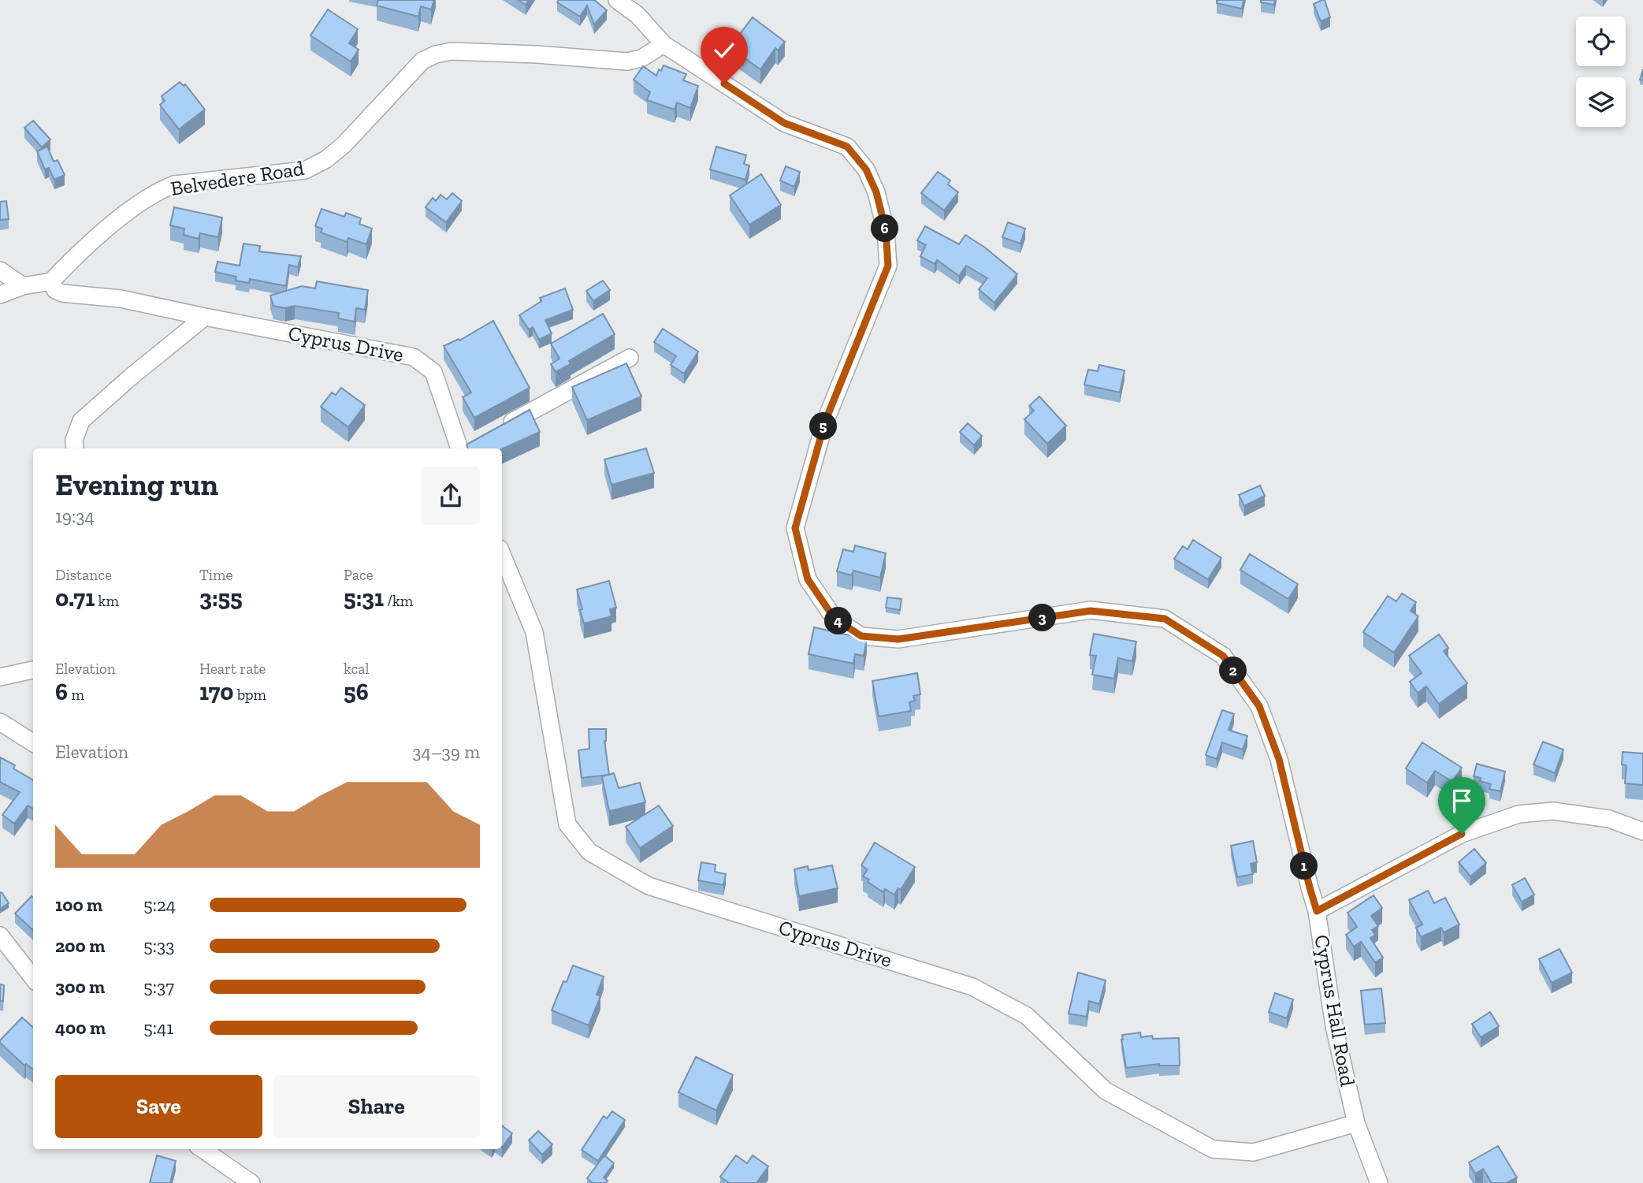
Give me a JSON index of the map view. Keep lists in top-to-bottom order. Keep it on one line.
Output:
{"streets":{"street":["Belvedere Road","Cyprus Drive","Cyprus Hall Road"]},"crossings":[["Belvedere Road","Cyprus Hall Road"],["Cyprus Drive","Cyprus Hall Road"]],"page":{"pins":["6","5","3","4","2","1"],"heading":["Evening run","19:34"],"stats":[["Distance","0.71 km"],["Time","3:55"],["Pace","5:31 /km"],["Elevation","6 m"],["Heart rate","170 bpm"],["kcal","56"]],"chart":["Elevation","34–39 m"],"list":[{"name":"100 m","note":"5:24"},{"name":"200 m","note":"5:33"},{"name":"300 m","note":"5:37"},{"name":"400 m","note":"5:41"}],"buttons":["Save","Share"]}}
